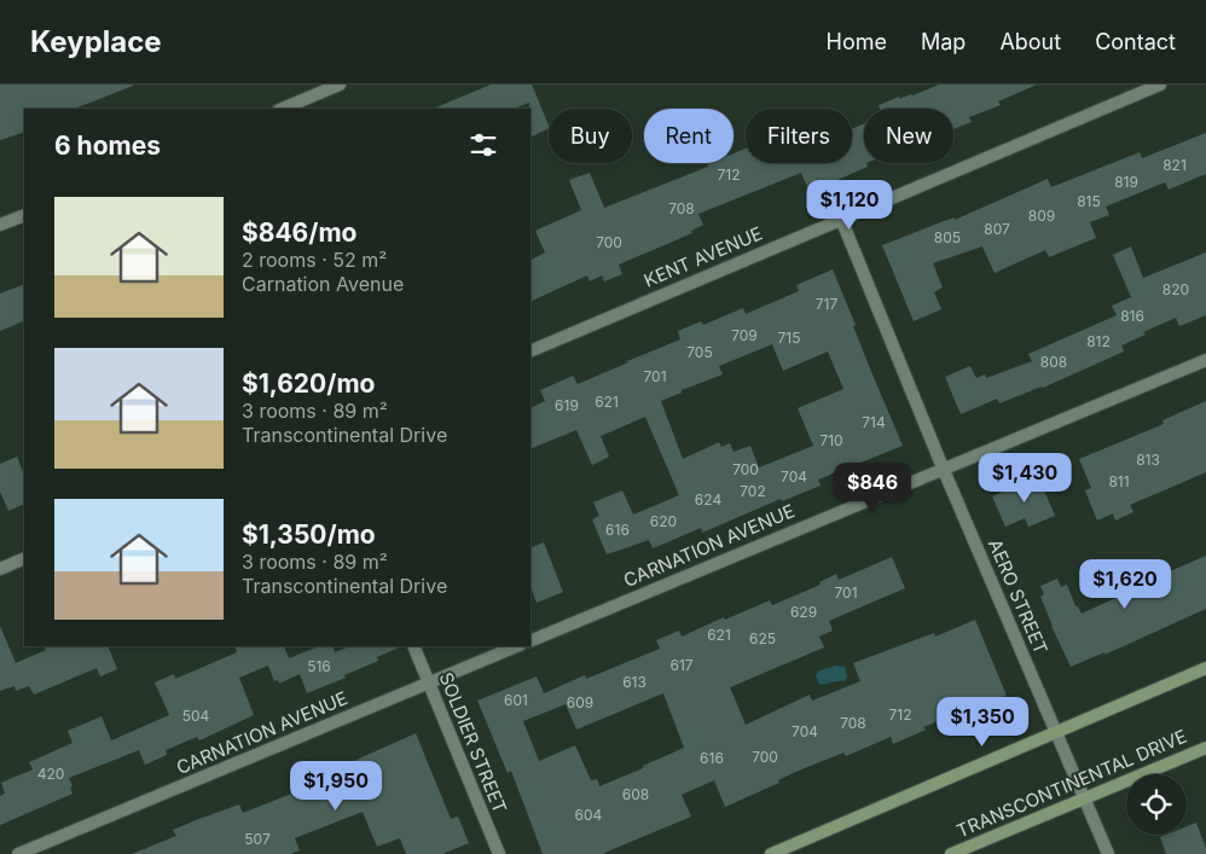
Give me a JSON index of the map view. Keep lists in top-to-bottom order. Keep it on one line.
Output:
{"streets":{"street":["KENT AVENUE","CARNATION AVENUE","AERO STREET","SOLDIER STREET","TRANSCONTINENTAL DRIVE"]},"crossings":[["KENT AVENUE","AERO STREET"],["CARNATION AVENUE","AERO STREET"],["CARNATION AVENUE","SOLDIER STREET"],["AERO STREET","TRANSCONTINENTAL DRIVE"]],"house_numbers":["821","712","819","815","708","809","807","805","700","820","717","816","709","715","812","705","808","701","621","619","714","710","813","700","704","811","702","624","620","616","701","629","621","625","617","516","613","601","609","712","504","708","704","700","616","420","608","604","507"],"page":{"header":"Keyplace","nav":["Home","Map","About","Contact"],"chip":["Buy","Rent","Filters","New"],"heading":"6 homes","price":["$1,120","$1,430","$846","$1,620","$1,350","$1,950"],"list":[{"name":"$846/mo","note":"2 rooms · 52 m² · Carnation Avenue"},{"name":"$1,620/mo","note":"3 rooms · 89 m² · Transcontinental Drive"},{"name":"$1,350/mo","note":"3 rooms · 89 m² · Transcontinental Drive"}]}}
